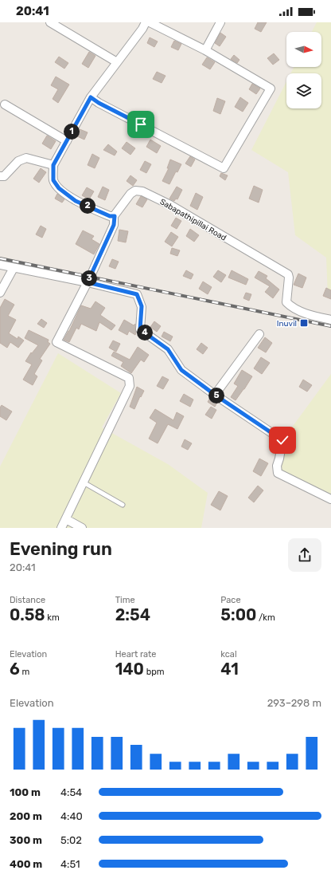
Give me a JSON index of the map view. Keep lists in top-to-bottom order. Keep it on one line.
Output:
{"streets":{"street":["Sabapathipillai Road"]},"places":{"transit":["Inuvil"]},"north":"right","page":{"status":"20:41","pins":["1","2","3","4","5"],"heading":["Evening run","20:41"],"stats":[["Distance","0.58 km"],["Time","2:54"],["Pace","5:00 /km"],["Elevation","6 m"],["Heart rate","140 bpm"],["kcal","41"]],"chart":["Elevation","293–298 m"],"list":[{"name":"100 m","note":"4:54"},{"name":"200 m","note":"4:40"},{"name":"300 m","note":"5:02"},{"name":"400 m","note":"4:51"}]}}
